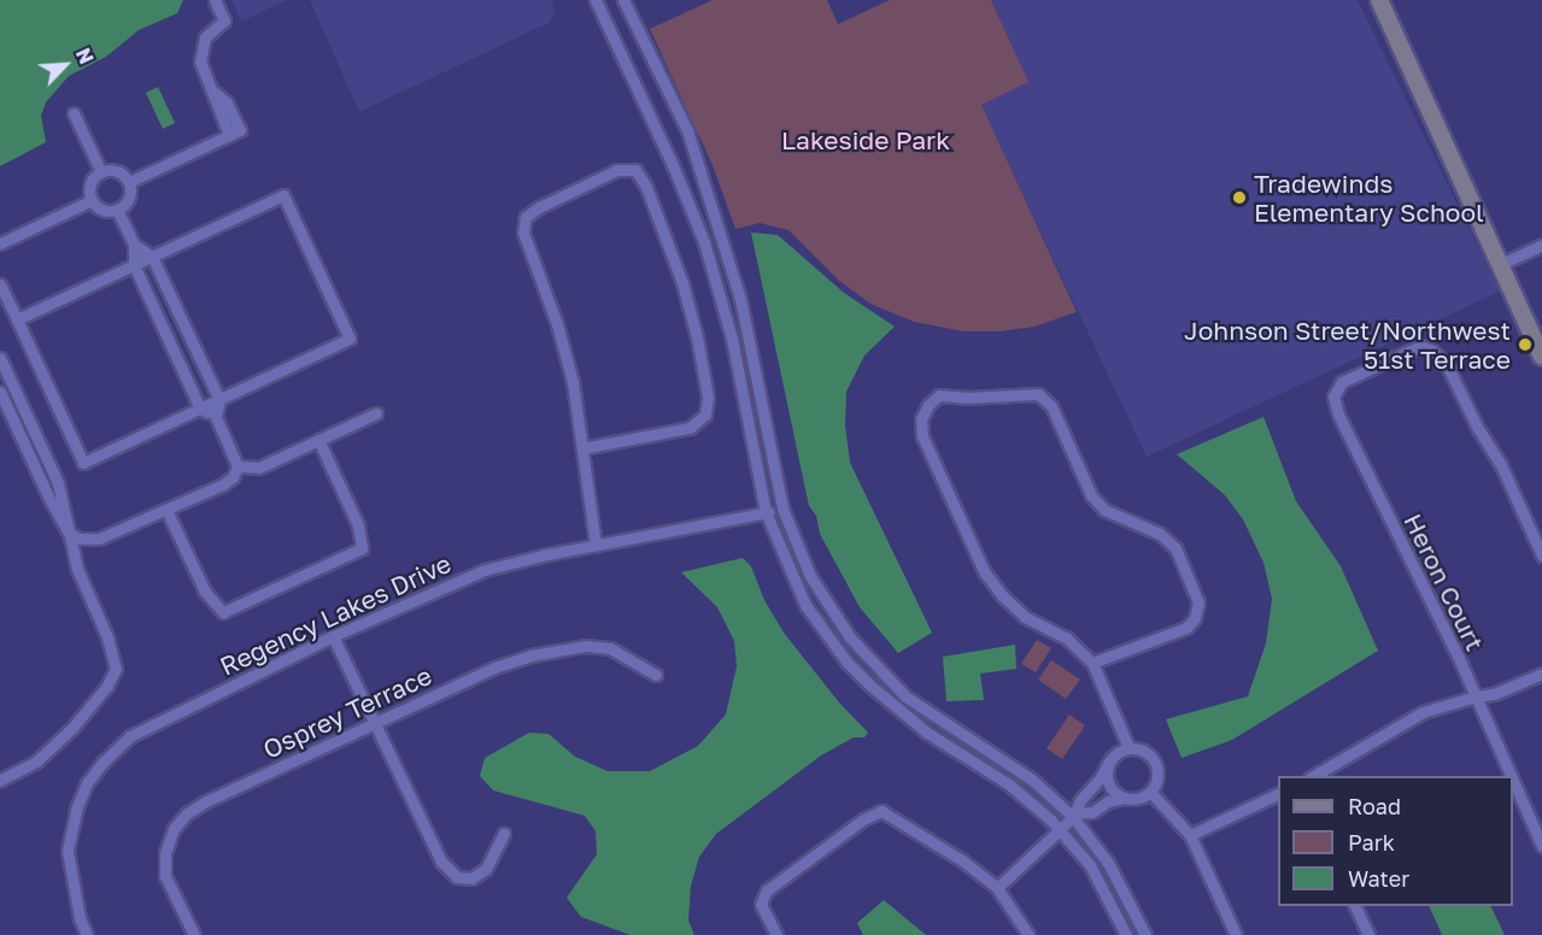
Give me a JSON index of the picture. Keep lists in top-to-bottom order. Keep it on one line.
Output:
{"streets":{"street":["Heron Court","Regency Lakes Drive","Osprey Terrace"]},"parks":["Lakeside Park"],"places":["Tradewinds Elementary School","Johnson Street/Northwest 51st Terrace"],"legend":["Road","Park","Water"],"north":"top right"}
